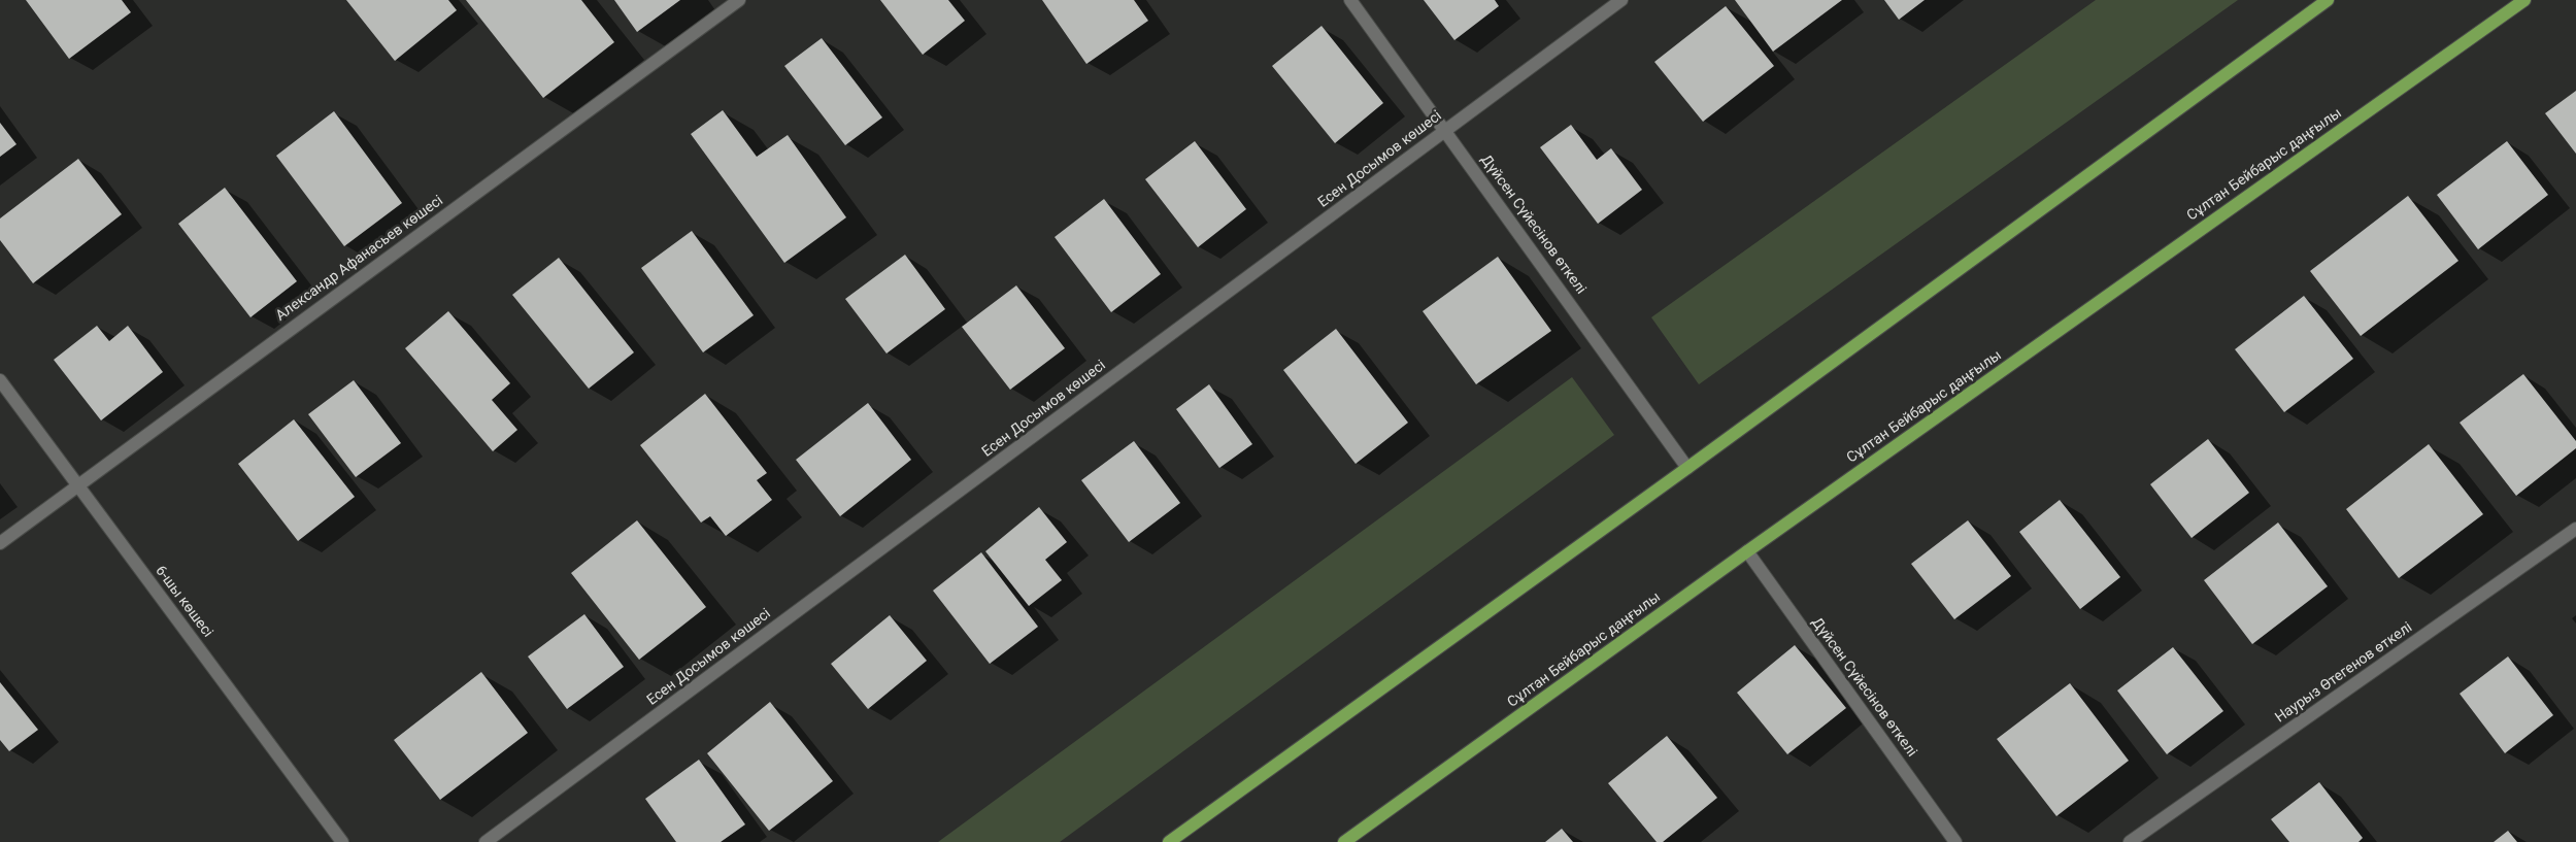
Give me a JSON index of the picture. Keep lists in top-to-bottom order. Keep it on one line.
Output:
{"streets":{"main road":["Сұлтан Бейбарыс даңғылы"],"street":["Есен Досымов көшесі","Дүйсен Сүйесінов өткелі","Александр Афанасьев көшесі","6-шы көшесі","Наурыз Өтегенов өткелі"]},"crossings":[["Есен Досымов көшесі","Дүйсен Сүйесінов өткелі"],["Сұлтан Бейбарыс даңғылы","Дүйсен Сүйесінов өткелі"],["Александр Афанасьев көшесі","6-шы көшесі"]]}
